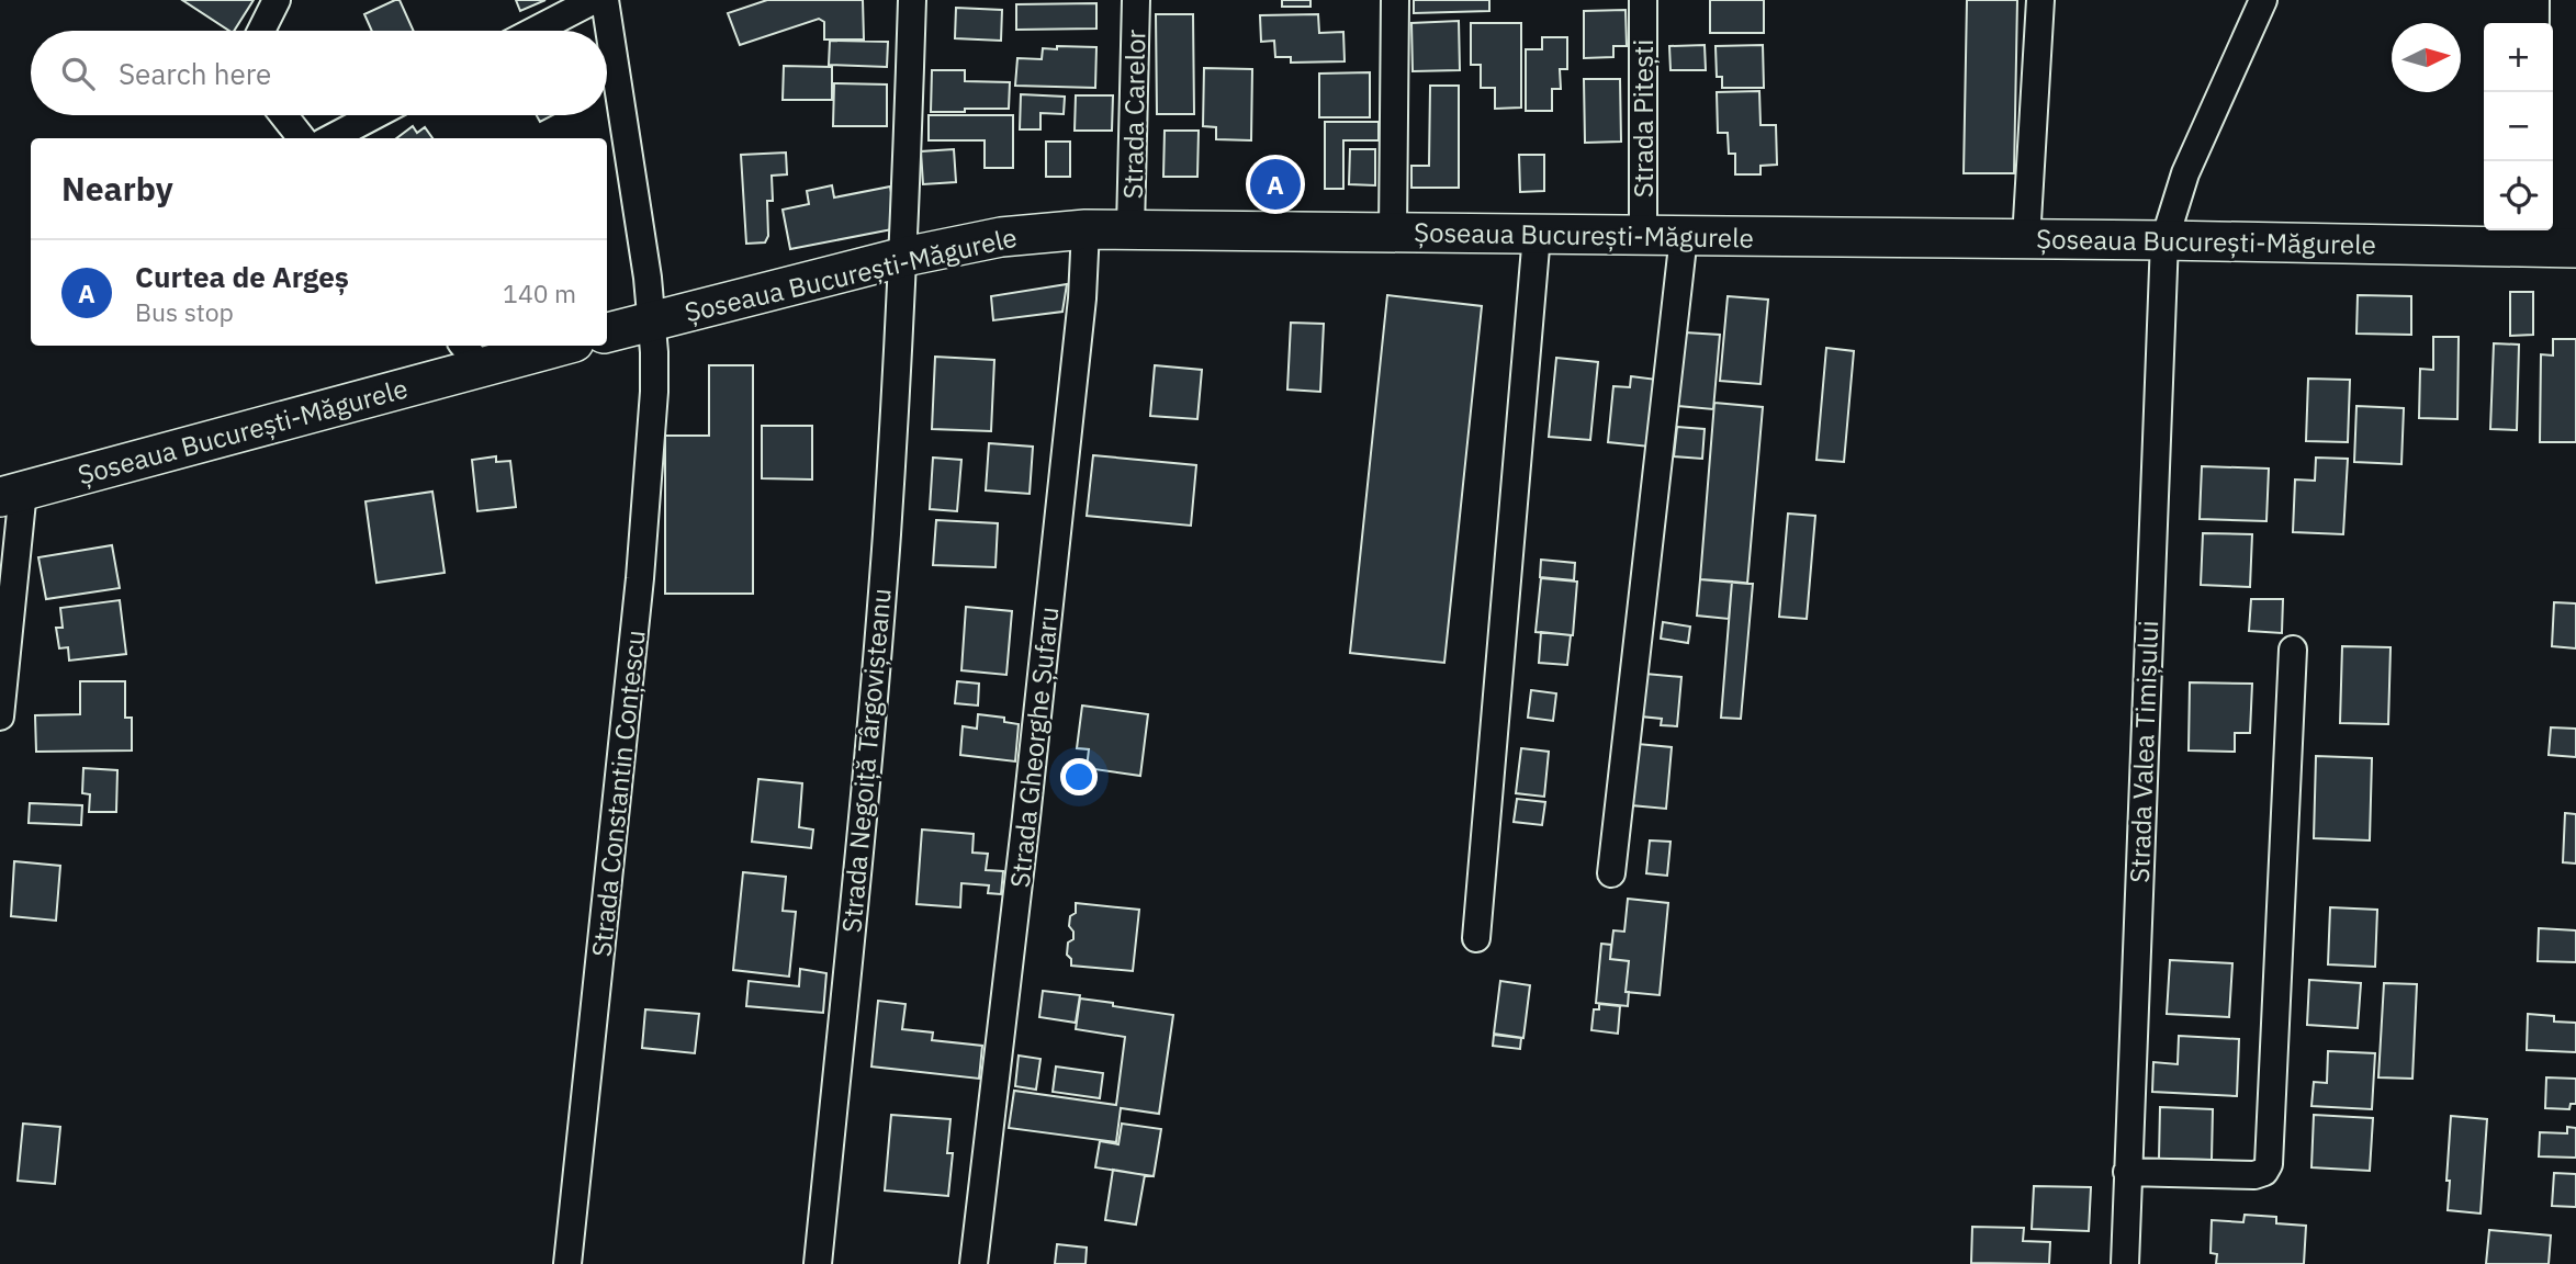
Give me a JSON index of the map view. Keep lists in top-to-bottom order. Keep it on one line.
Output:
{"streets":{"main road":["Șoseaua București-Măgurele"],"street":["Strada Carelor","Strada Pitești","Strada Gheorghe Șufaru","Strada Valea Timișului","Strada Negoiță Târgovișteanu","Strada Constantin Conțescu"]},"crossings":[["Strada Carelor","Șoseaua București-Măgurele"],["Strada Pitești","Șoseaua București-Măgurele"],["Șoseaua București-Măgurele","Strada Gheorghe Șufaru"],["Șoseaua București-Măgurele","Strada Valea Timișului"],["Șoseaua București-Măgurele","Strada Negoiță Târgovișteanu"],["Șoseaua București-Măgurele","Strada Constantin Conțescu"]],"north":"right","page":{"map_buttons":["+","−"],"search":"Search here","heading":"Nearby","pins":"A","list":[{"mark":"A","name":"Curtea de Argeș","note":"Bus stop","value":"140 m"}]}}
